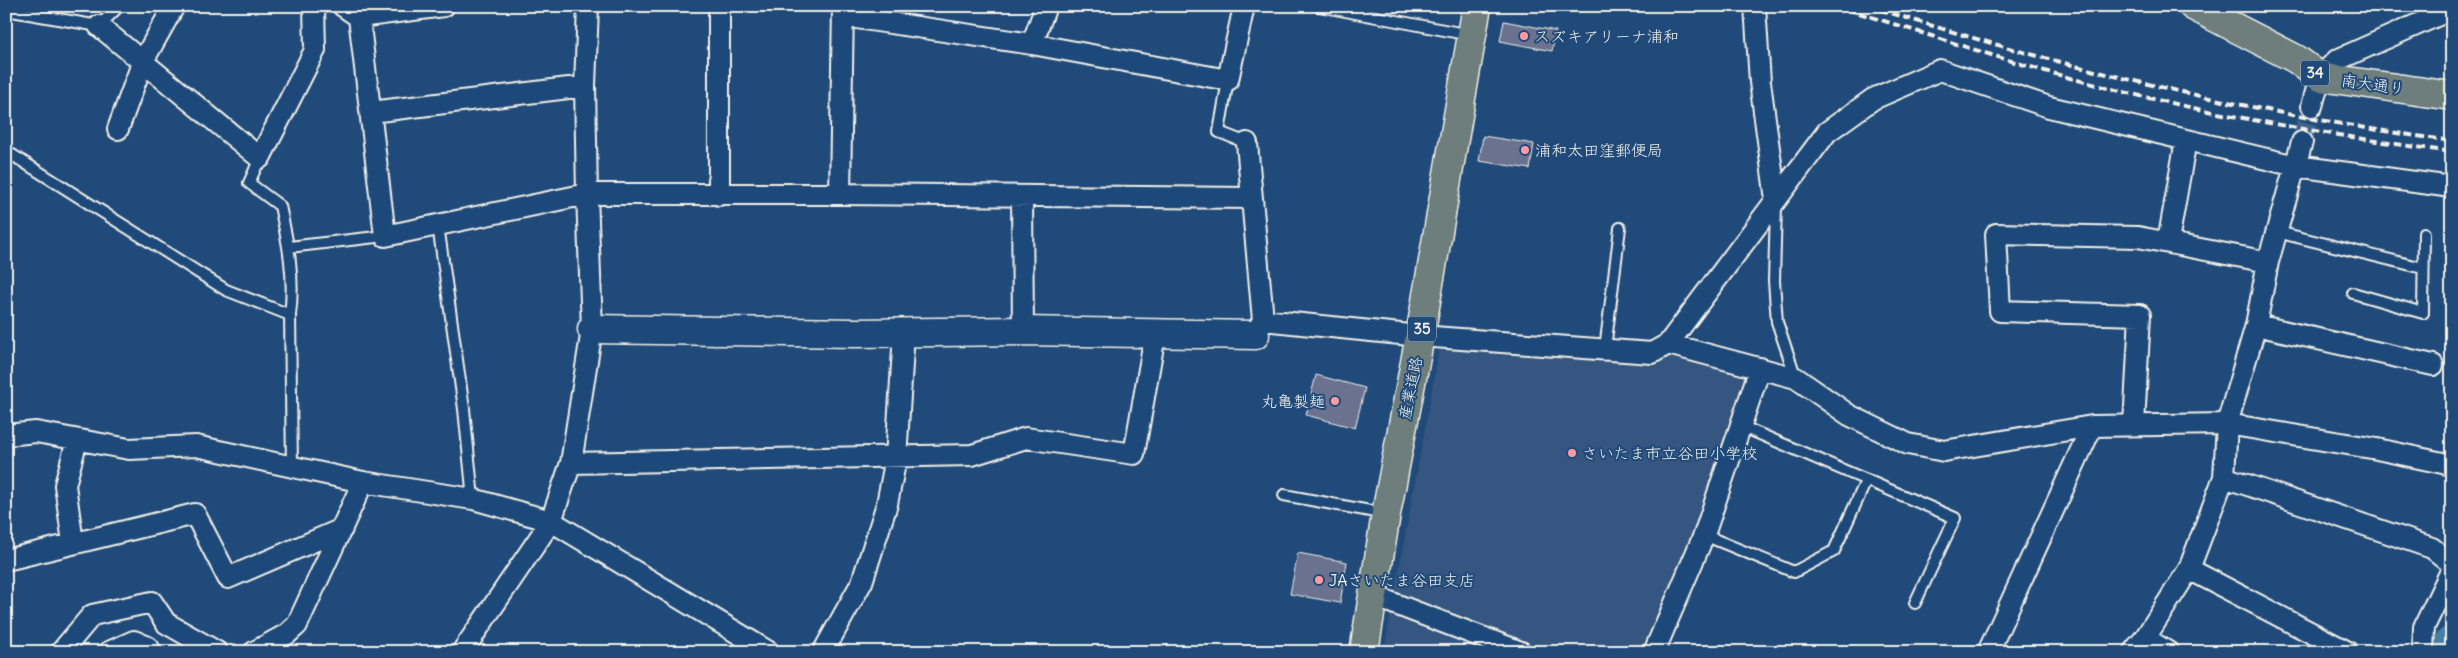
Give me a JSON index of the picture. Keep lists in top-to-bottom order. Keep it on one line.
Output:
{"streets":{"main road":["34","南大通り","35","産業道路"]},"places":["スズキアリーナ浦和","浦和太田窪郵便局","丸亀製麺","さいたま市立谷田小学校","JAさいたま谷田支店"]}
